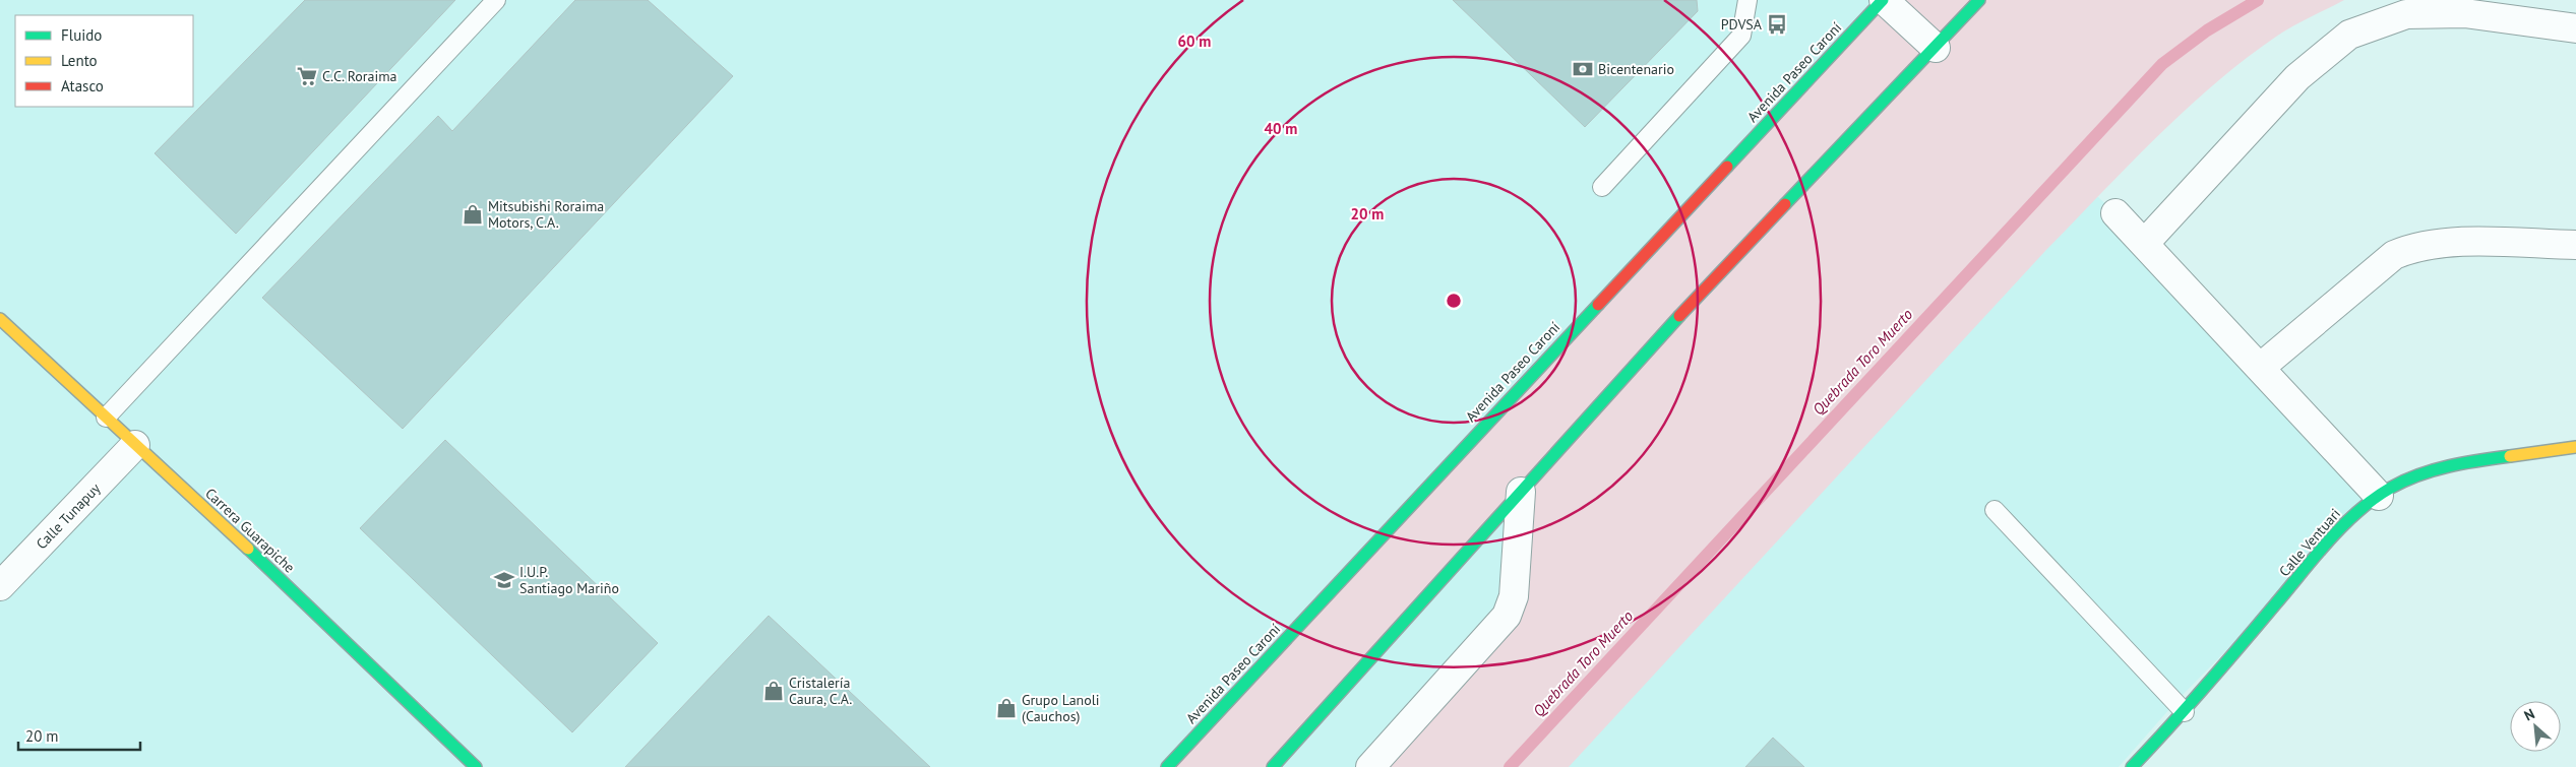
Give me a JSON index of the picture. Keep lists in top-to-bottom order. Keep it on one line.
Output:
{"streets":{"street":["Avenida Paseo Caroní","Calle Tunapuy","Carrera Guarapiche","Calle Ventuari"]},"crossings":[["Calle Tunapuy","Carrera Guarapiche"]],"water":["Quebrada Toro Muerto"],"places":{"bus stop":["PDVSA"],"bank":["Bicentenario"],"supermarket":["C.C. Roraima"],"shop":["Mitsubishi Roraima Motors, C.A.","Cristalería Caura, C.A.","Grupo Lanoli (Cauchos)"],"school or university":["I.U.P. Santiago Mariño"]},"legend":["Fluido","Lento","Atasco"],"scale_bar":"20 m","north":"top left","rings":["60 m","40 m","20 m"]}
